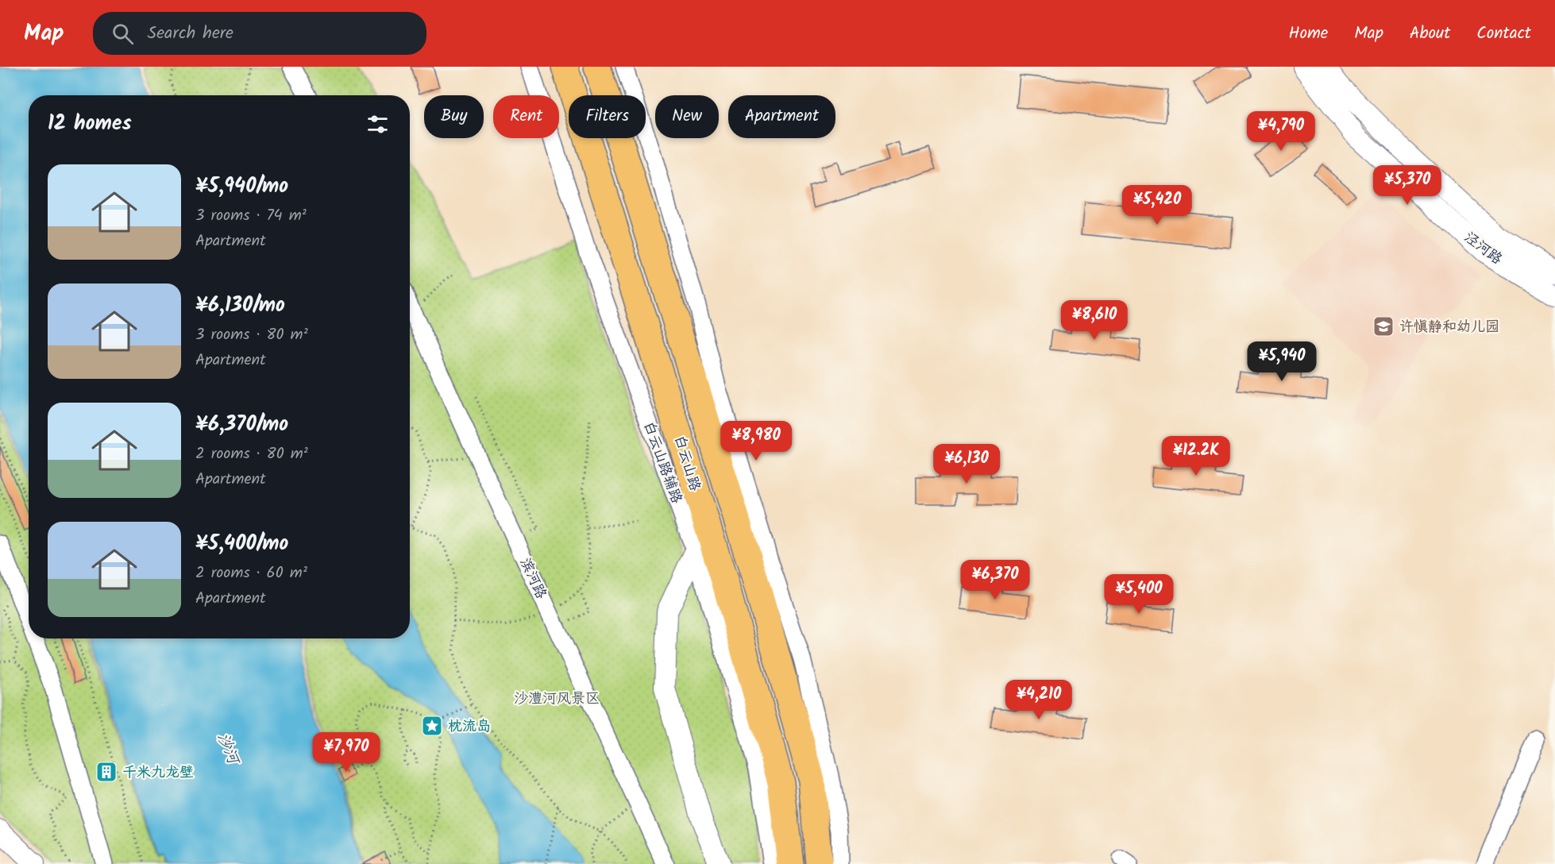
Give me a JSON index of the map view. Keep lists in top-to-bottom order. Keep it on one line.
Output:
{"streets":{"highway":["白云山路"],"street":["泾河路","白云山路辅路","滨河路"]},"water":["沙河"],"parks":["沙澧河风景区"],"places":{"school or university":["许慎静和幼儿园"],"place":["枕流岛"],"building":["千米九龙壁"]},"page":{"header":"Map","search":"Search here","nav":["Home","Map","About","Contact"],"chip":["Buy","Rent","Filters","New","Apartment"],"heading":"12 homes","price":["¥4,790","¥5,370","¥5,420","¥8,610","¥5,940","¥8,980","¥12.2K","¥6,130","¥6,370","¥5,400","¥4,210","¥7,970"],"list":[{"name":"¥5,940/mo","note":"3 rooms · 74 m² · Apartment"},{"name":"¥6,130/mo","note":"3 rooms · 80 m² · Apartment"},{"name":"¥6,370/mo","note":"2 rooms · 80 m² · Apartment"},{"name":"¥5,400/mo","note":"2 rooms · 60 m² · Apartment"}]}}
